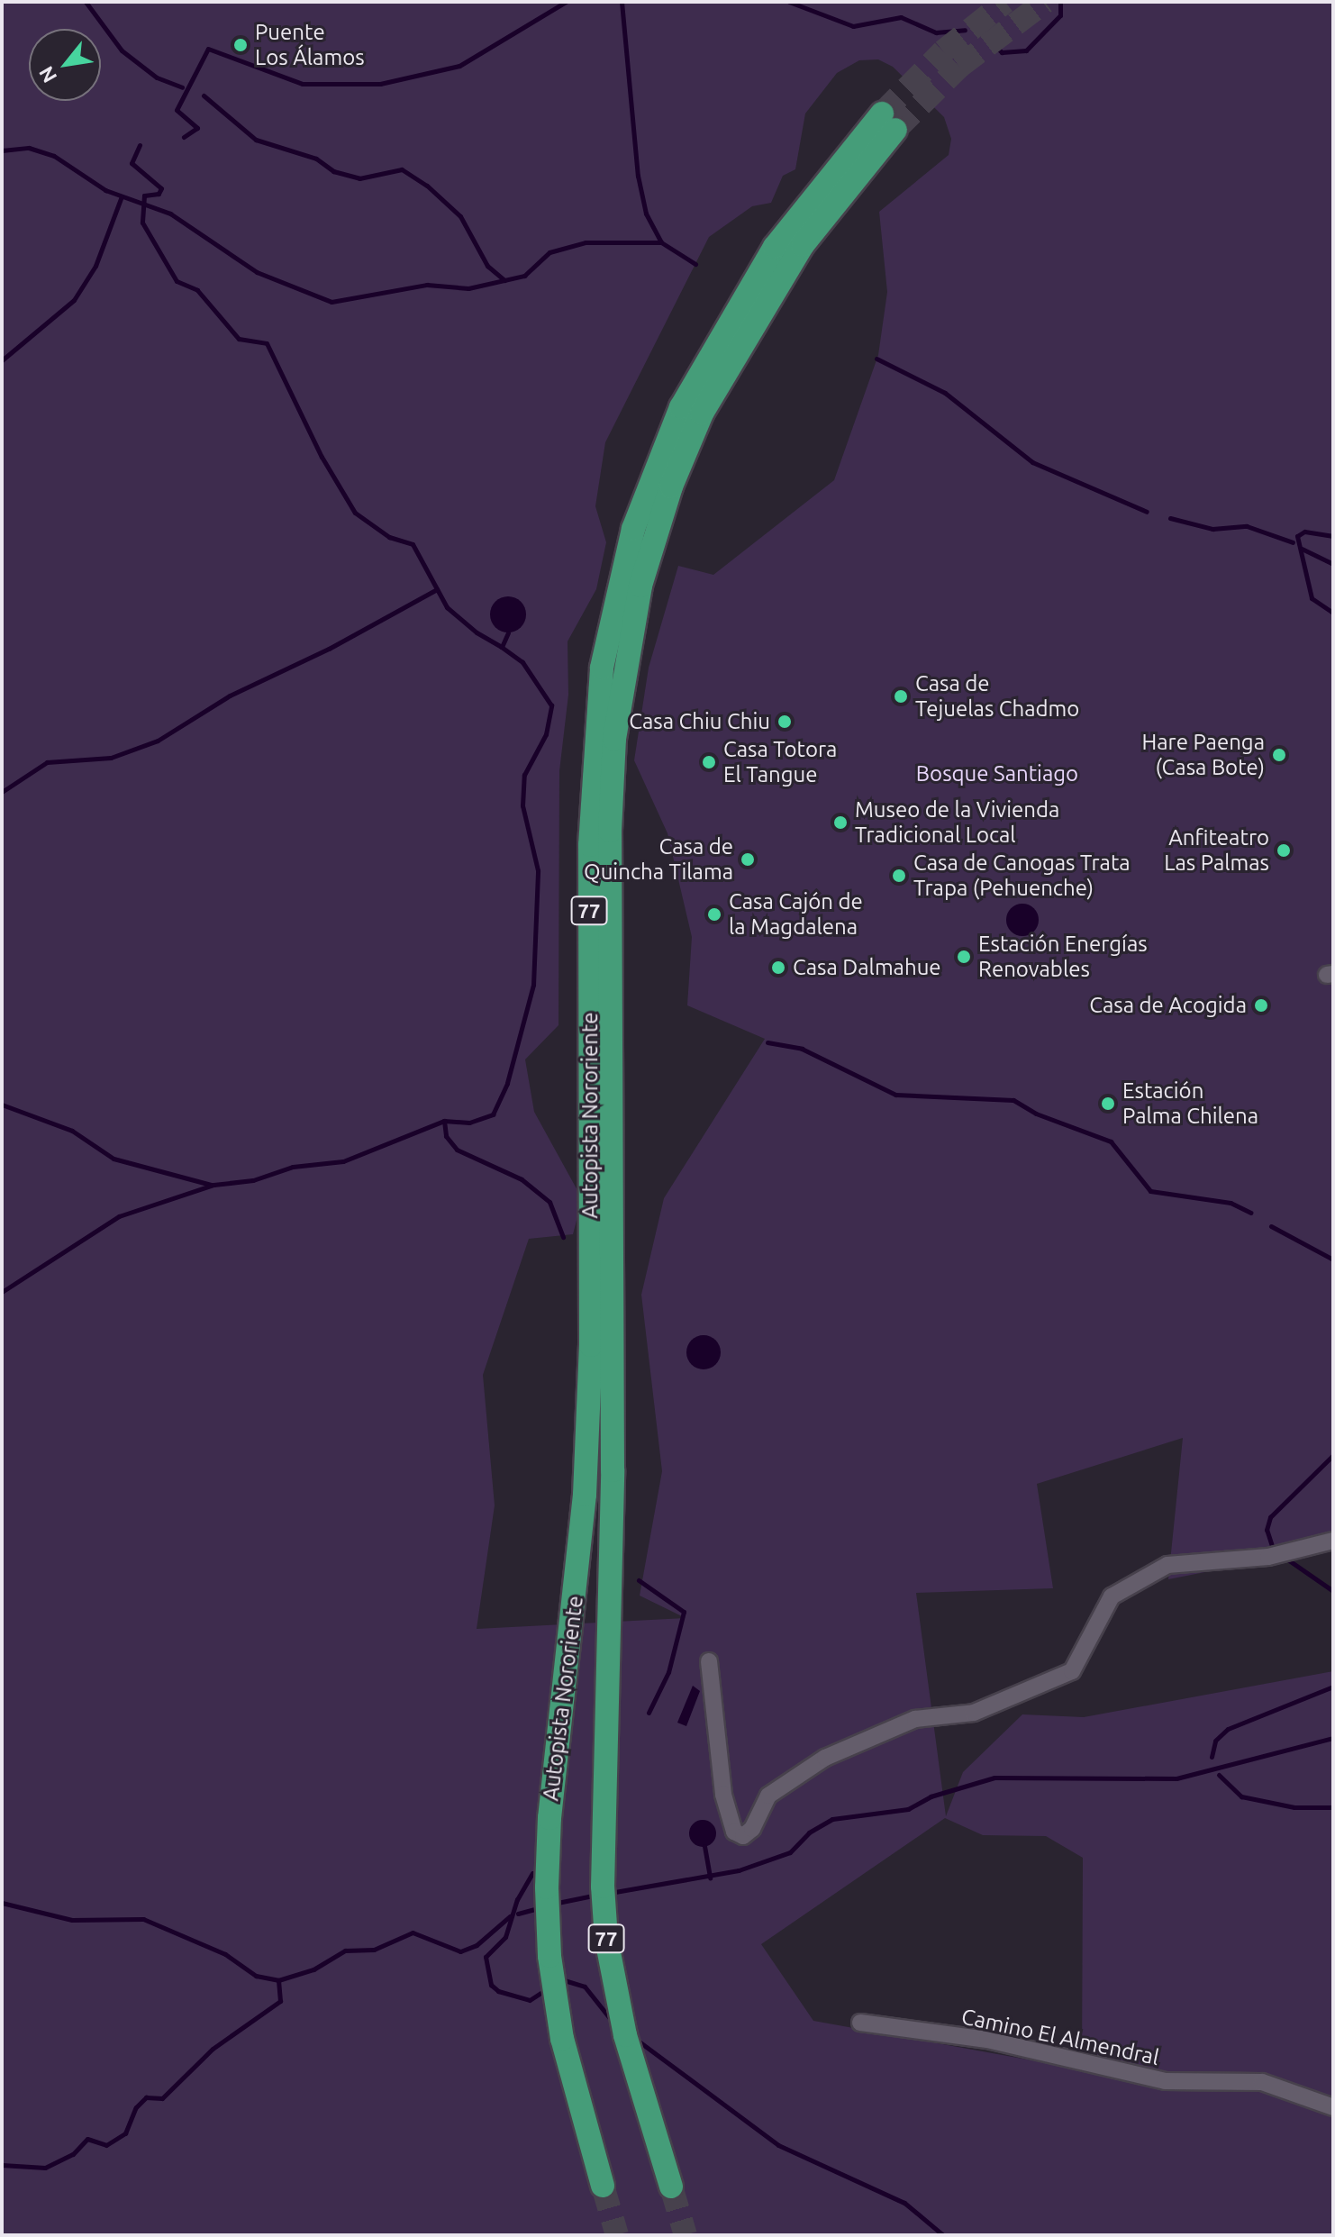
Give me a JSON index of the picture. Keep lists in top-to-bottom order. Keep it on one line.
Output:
{"streets":{"highway":["77","Autopista Nororiente"],"street":["Camino El Almendral"]},"parks":["Bosque Santiago"],"places":["Puente Los Álamos","Casa de Tejuelas Chadmo","Casa Chiu Chiu","Hare Paenga (Casa Bote)","Casa Totora El Tangue","Museo de la Vivienda Tradicional Local","Anfiteatro Las Palmas","Casa de Quincha Tilama","Casa de Canogas Trata Trapa (Pehuenche)","Casa Cajón de la Magdalena","Estación Energías Renovables","Casa Dalmahue","Casa de Acogida","Estación Palma Chilena"],"north":"bottom left"}
